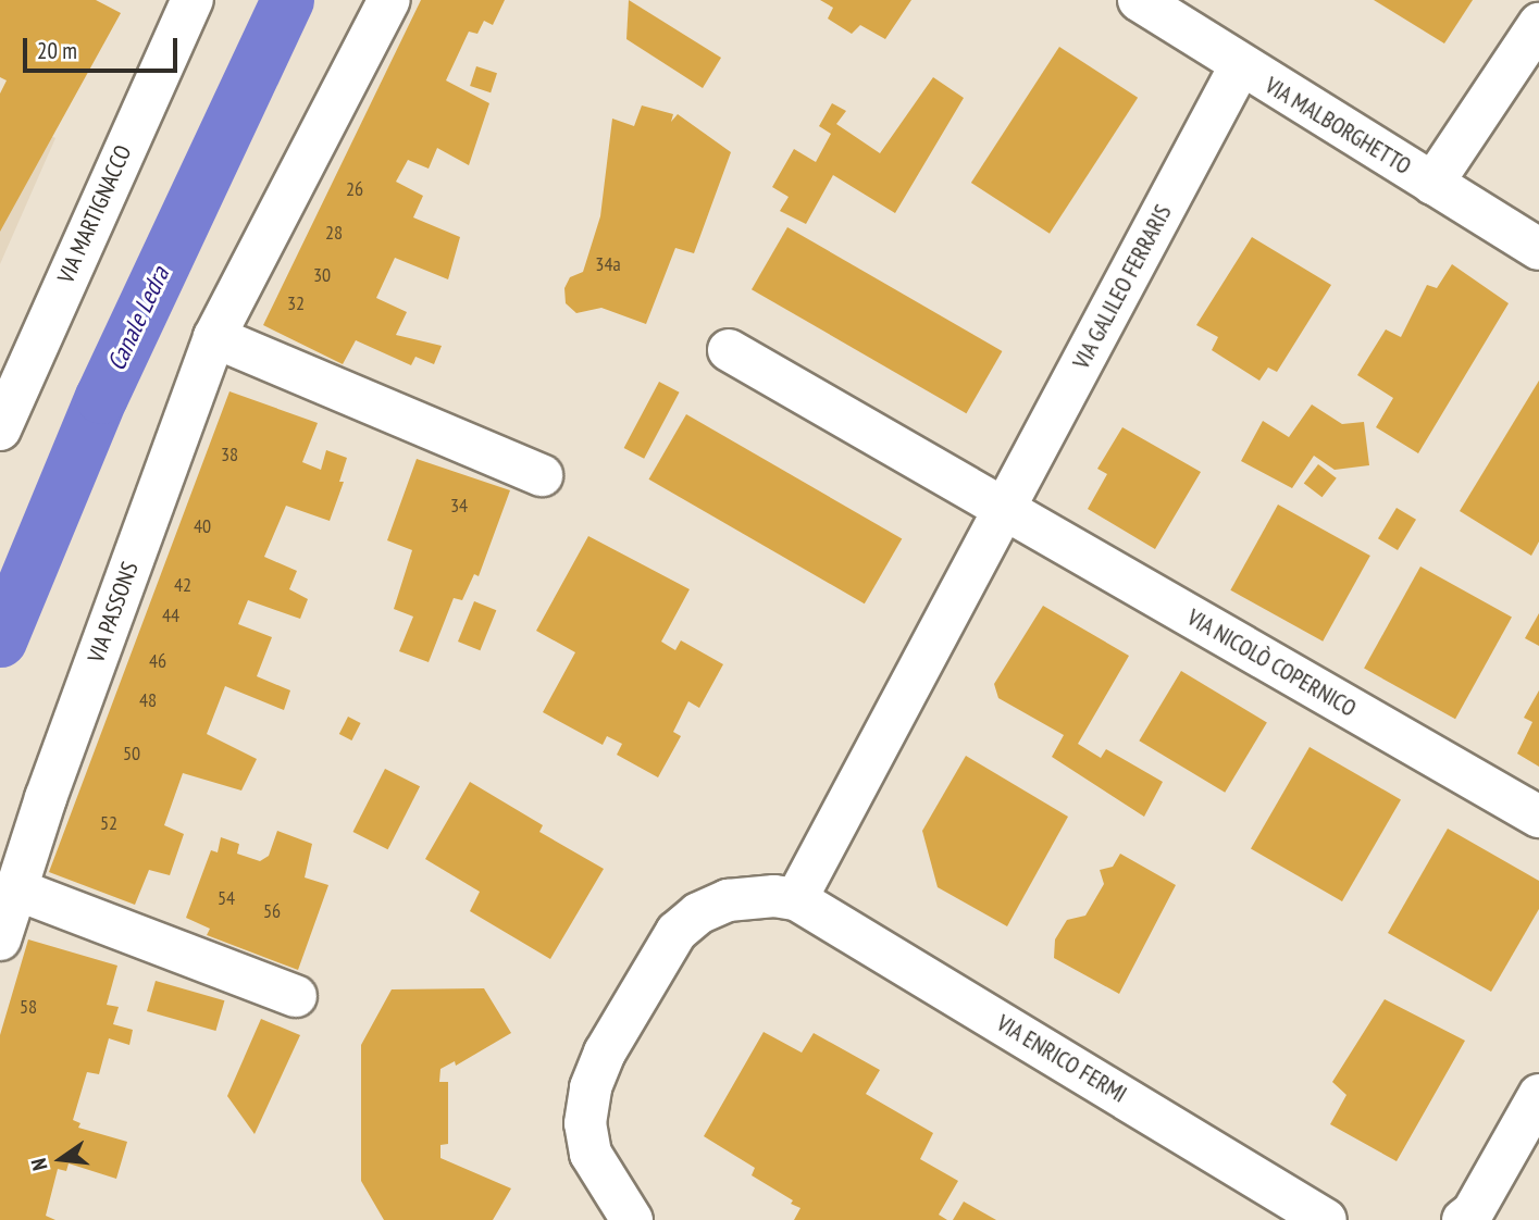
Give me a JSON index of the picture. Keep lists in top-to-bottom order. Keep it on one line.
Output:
{"streets":{"street":["VIA MALBORGHETTO","VIA MARTIGNACCO","VIA GALILEO FERRARIS","VIA PASSONS","VIA NICOLÒ COPERNICO","VIA ENRICO FERMI"]},"crossings":[["VIA MALBORGHETTO","VIA GALILEO FERRARIS"],["VIA GALILEO FERRARIS","VIA NICOLÒ COPERNICO"],["VIA GALILEO FERRARIS","VIA ENRICO FERMI"]],"water":["Canale Ledra"],"house_numbers":["26","28","34a","30","32","38","34","40","42","44","46","48","50","52","54","56","58"],"scale_bar":"20 m","north":"left"}
